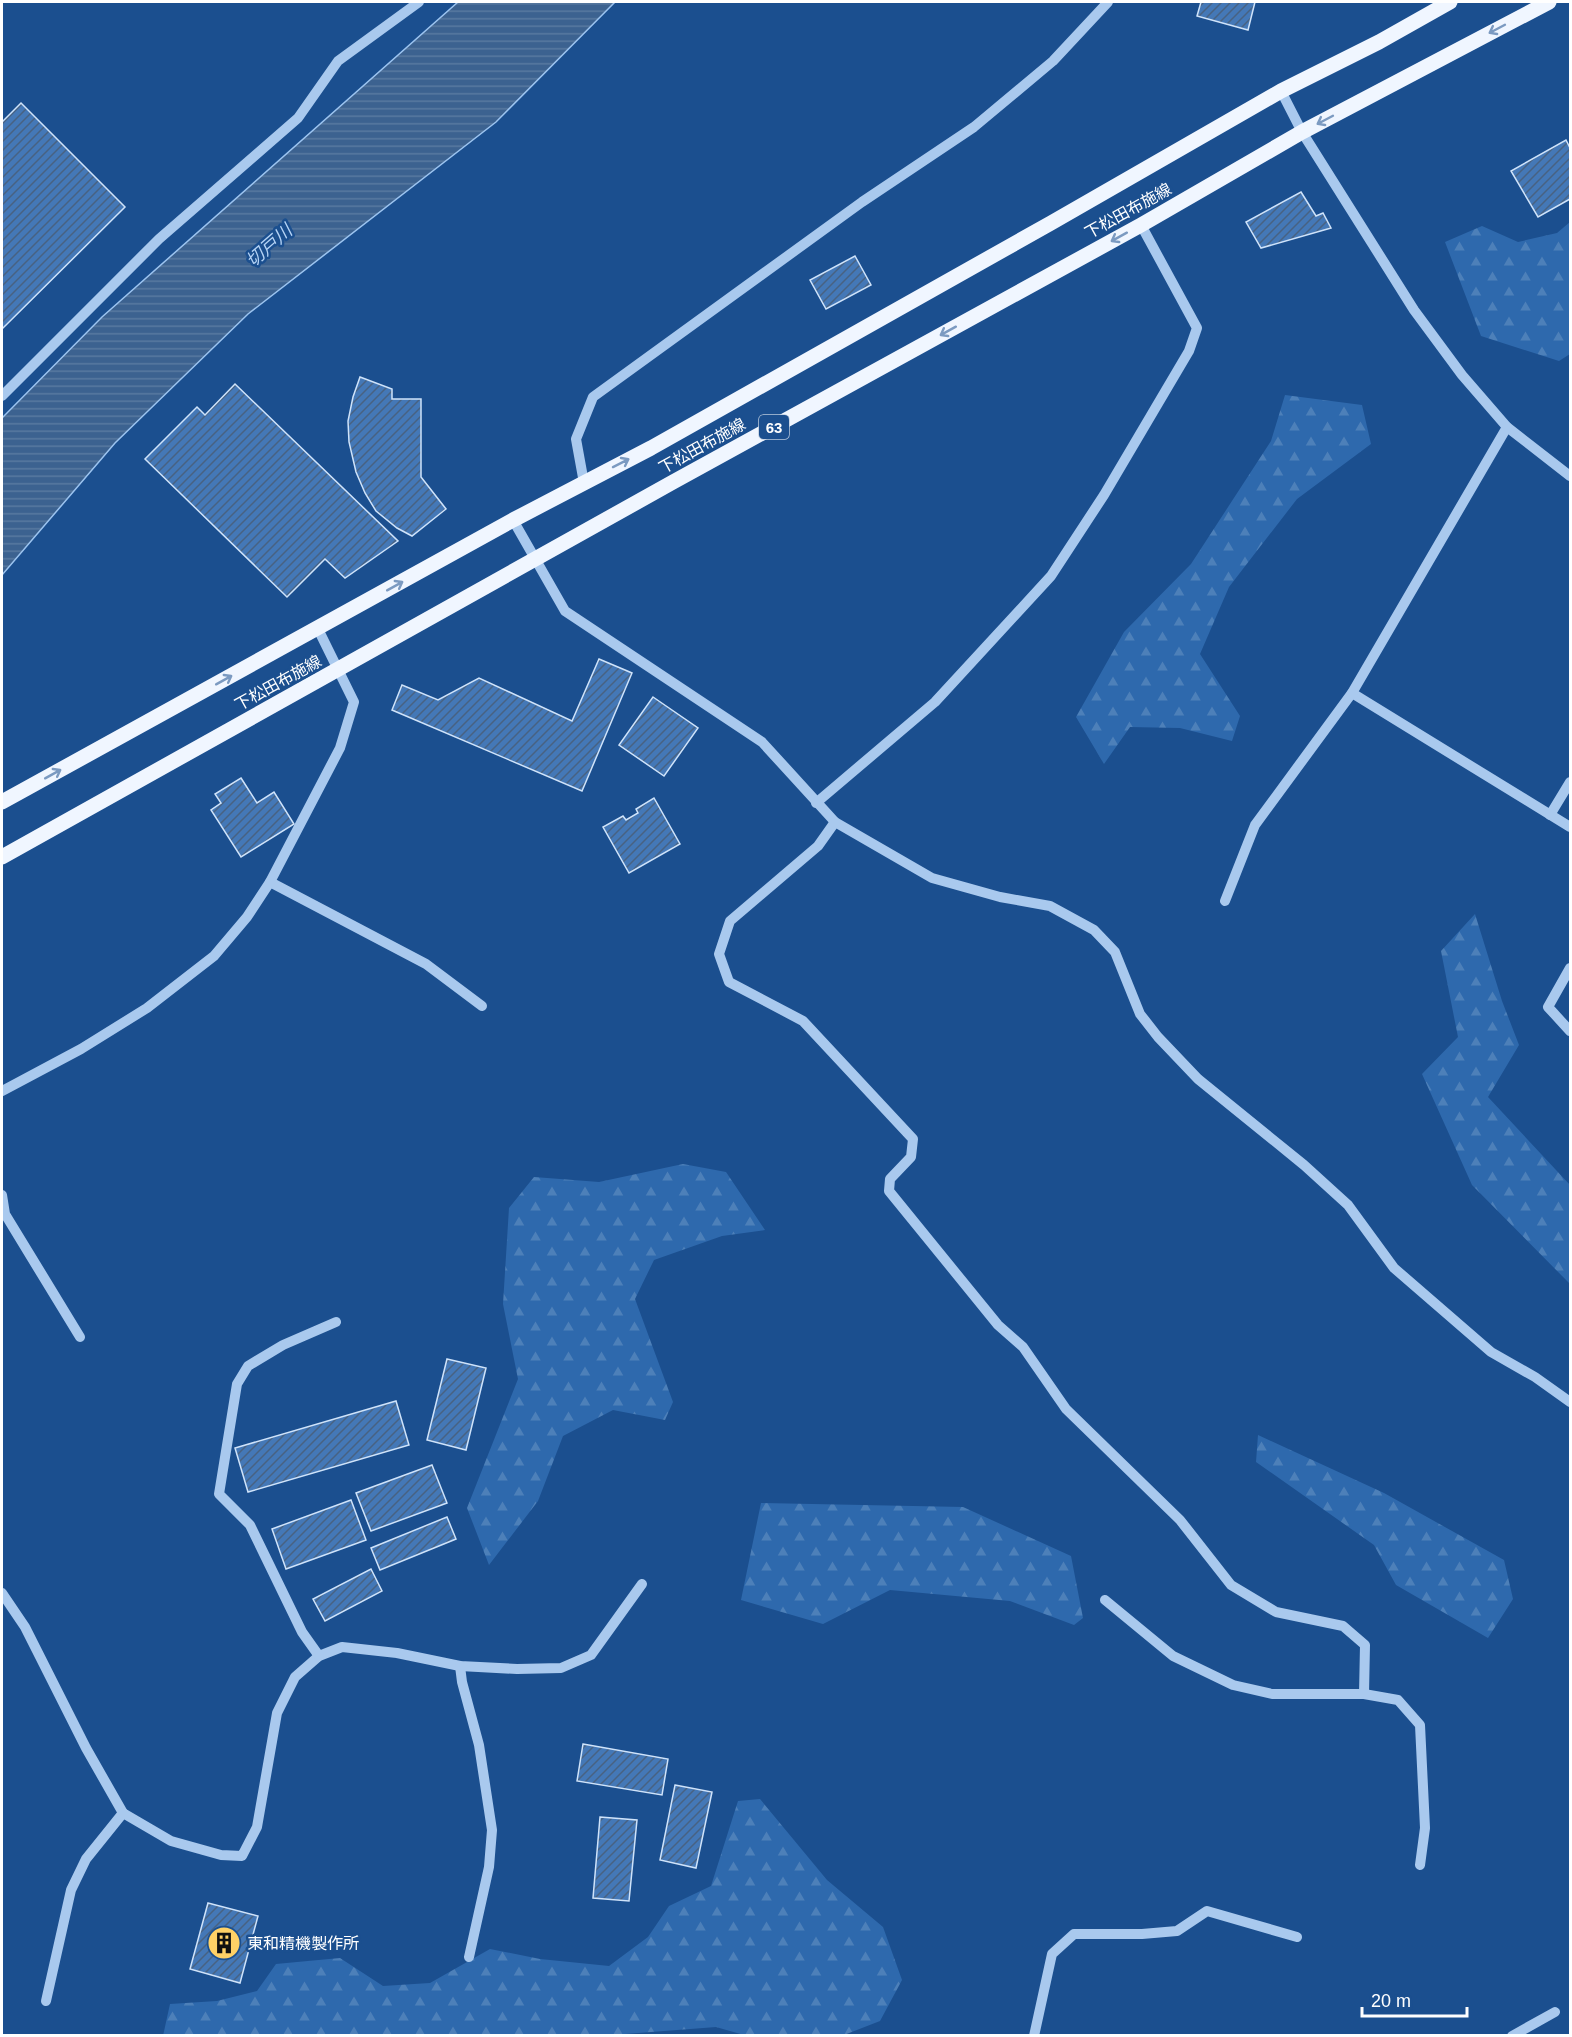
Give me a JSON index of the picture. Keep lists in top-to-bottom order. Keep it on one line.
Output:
{"streets":{"main road":["下松田布施線","63"]},"water":["切戸川"],"places":{"building":["東和精機製作所"]},"scale_bar":"20 m"}
